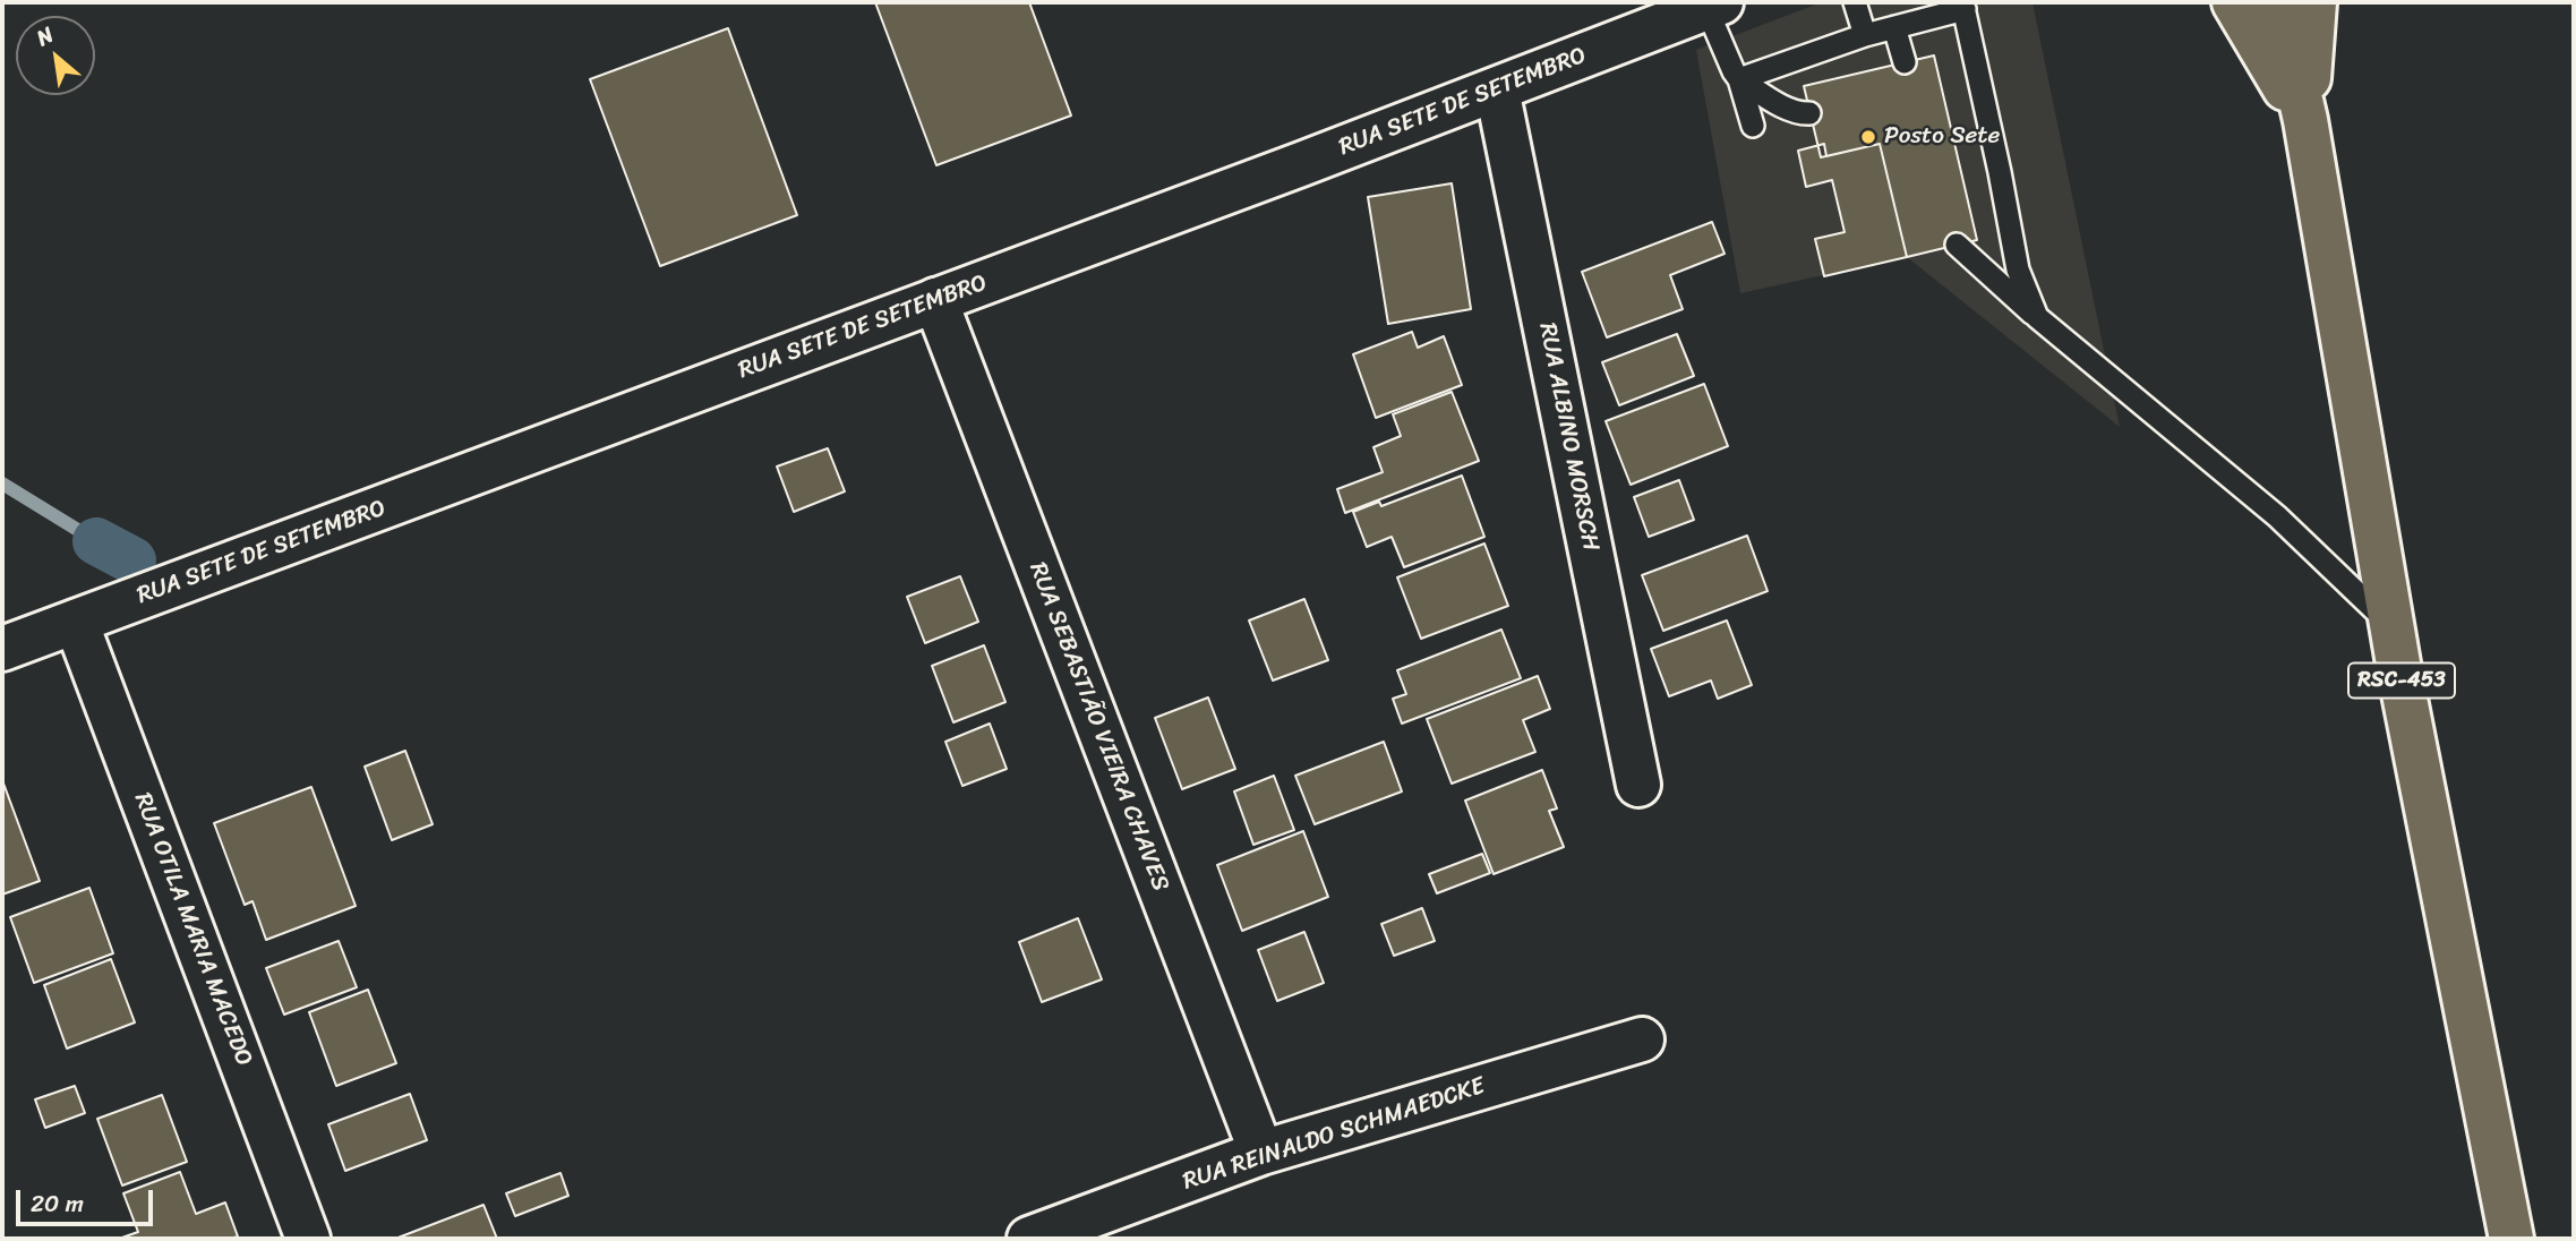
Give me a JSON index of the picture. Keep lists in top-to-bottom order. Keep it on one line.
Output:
{"streets":{"highway":["RSC-453"],"street":["RUA SETE DE SETEMBRO","RUA ALBINO MORSCH","RUA SEBASTIÃO VIEIRA CHAVES","RUA OTILA MARIA MACEDO","RUA REINALDO SCHMAEDCKE"]},"crossings":[["RUA SETE DE SETEMBRO","RUA ALBINO MORSCH"],["RUA SETE DE SETEMBRO","RUA SEBASTIÃO VIEIRA CHAVES"],["RUA SETE DE SETEMBRO","RUA OTILA MARIA MACEDO"],["RUA SEBASTIÃO VIEIRA CHAVES","RUA REINALDO SCHMAEDCKE"]],"places":["Posto Sete"],"scale_bar":"20 m","north":"top left"}
